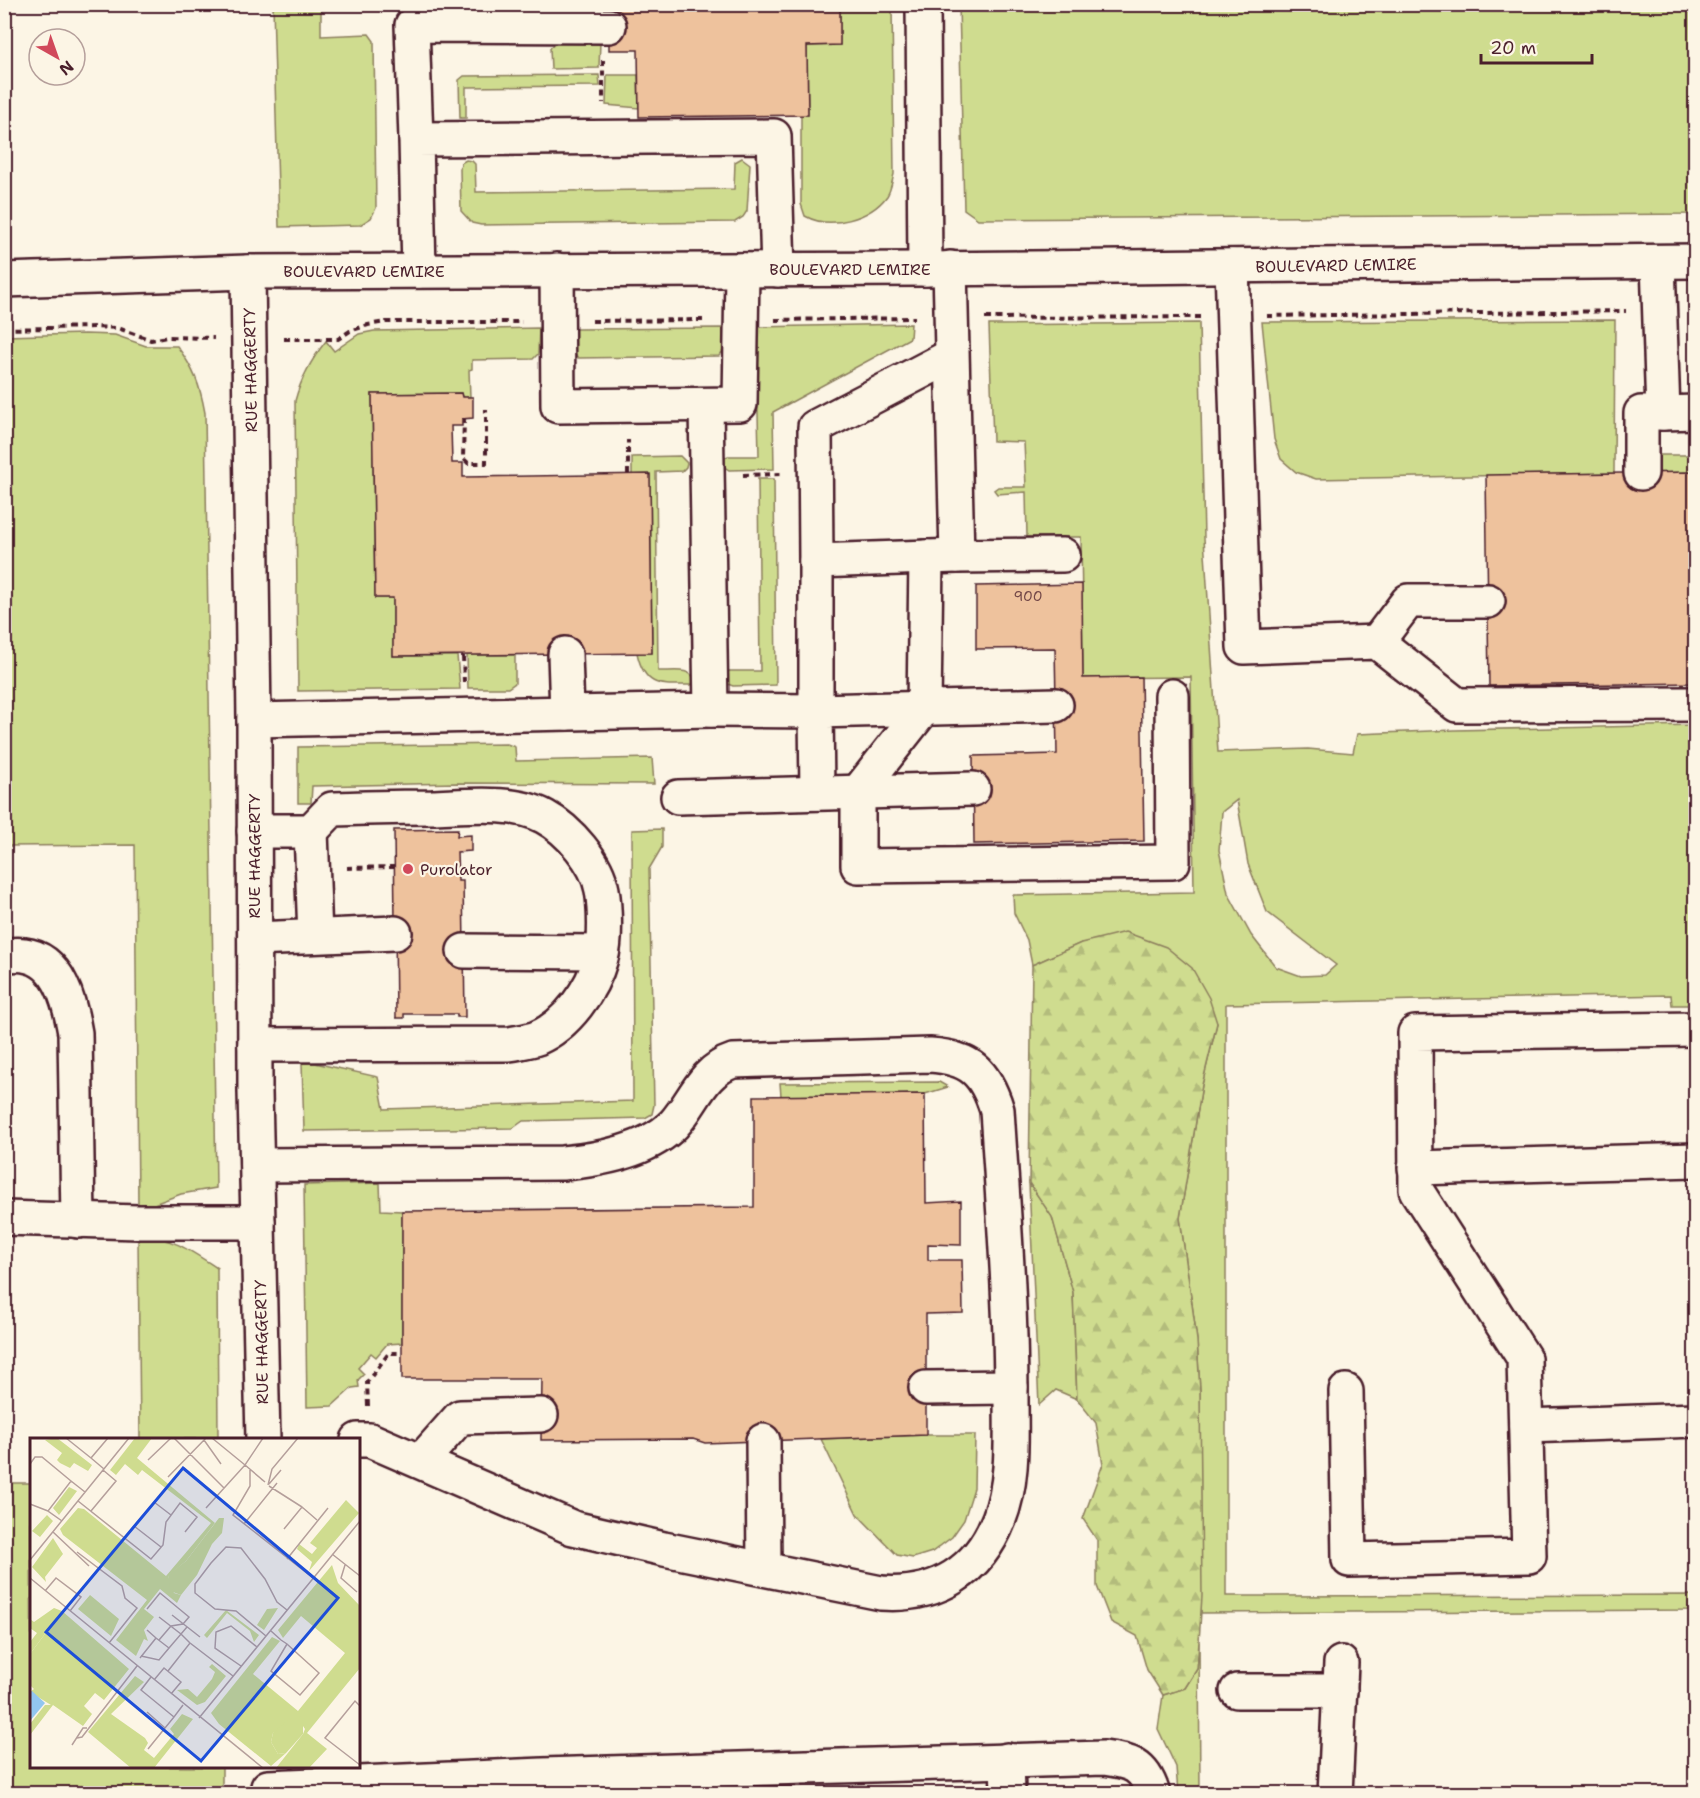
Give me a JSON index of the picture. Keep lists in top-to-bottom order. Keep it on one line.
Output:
{"streets":{"main road":["BOULEVARD LEMIRE","RUE HAGGERTY"]},"crossings":[["BOULEVARD LEMIRE","RUE HAGGERTY"]],"places":["Purolator"],"house_numbers":["900"],"scale_bar":"20 m","north":"bottom right"}
